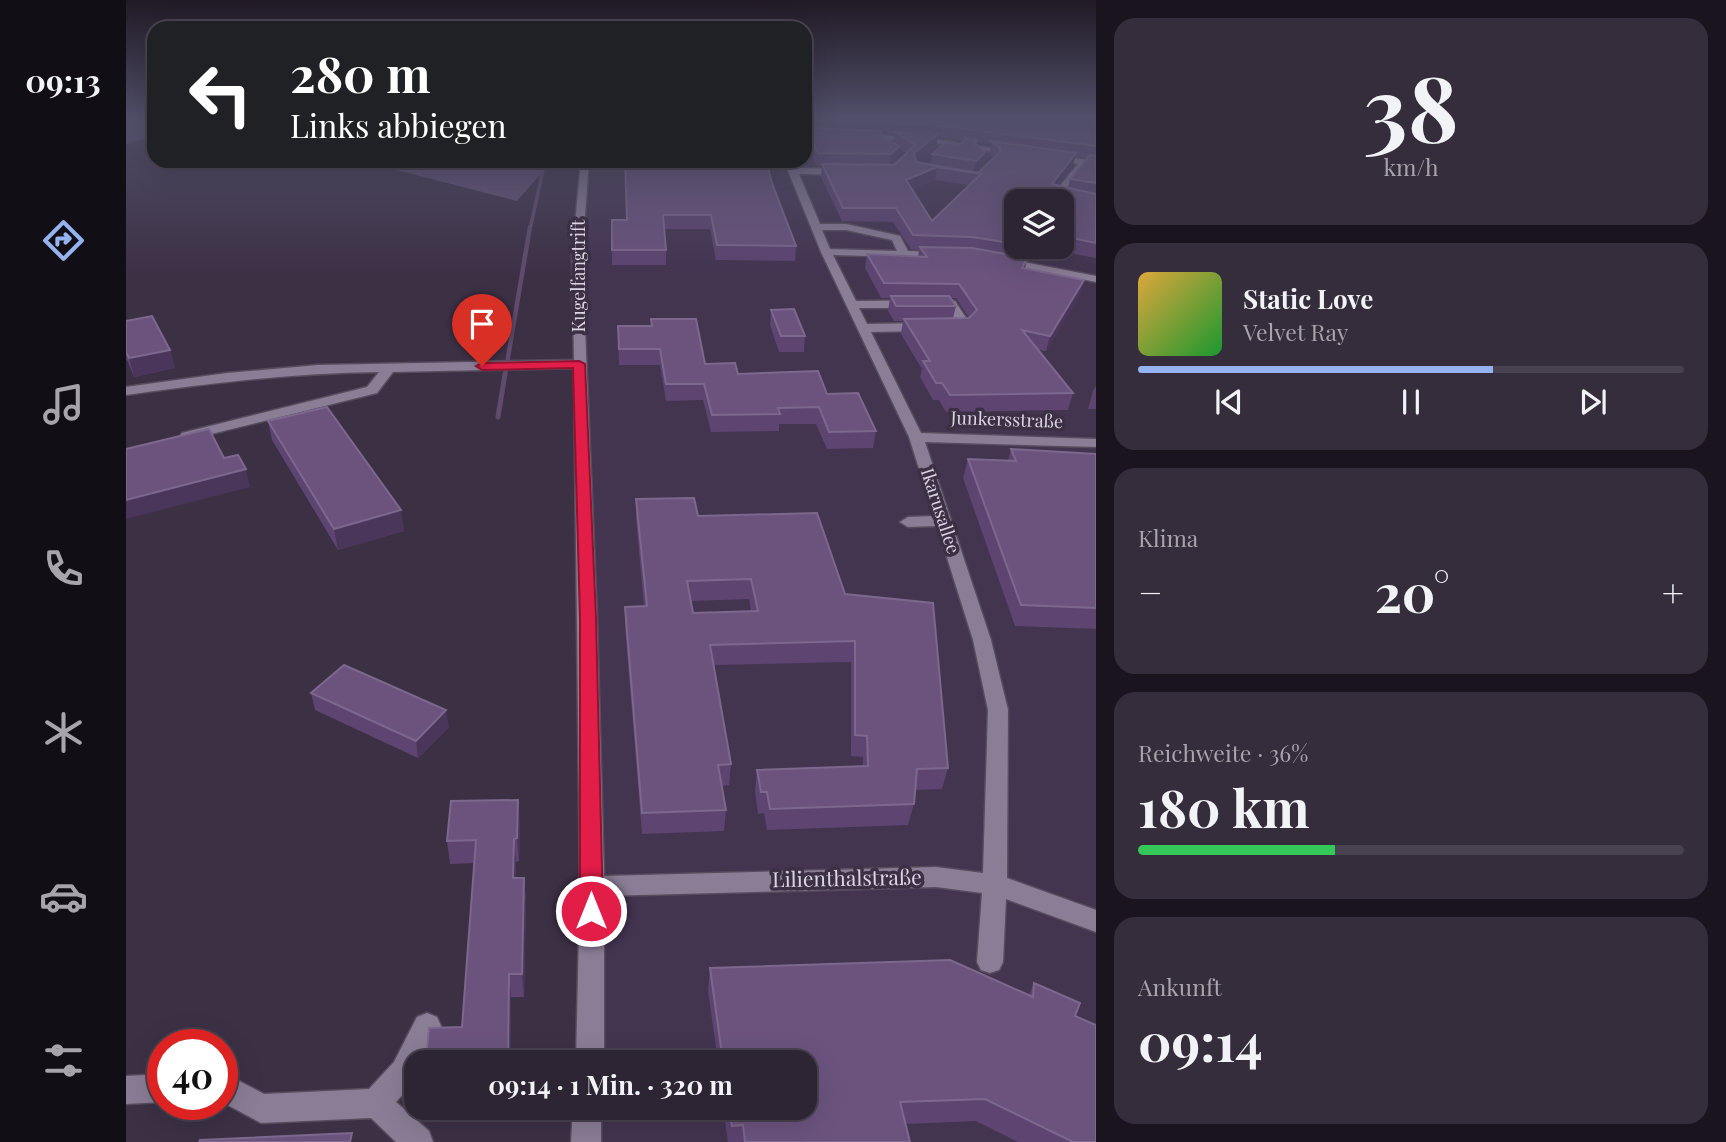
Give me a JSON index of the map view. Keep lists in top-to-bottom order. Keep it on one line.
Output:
{"streets":{"street":["Kugelfangtrift","Junkersstraße","Ikarusallee","Lilienthalstraße"]},"crossings":[["Kugelfangtrift","Lilienthalstraße"],["Junkersstraße","Ikarusallee"],["Ikarusallee","Lilienthalstraße"]],"page":{"tabs":"09:13","tile":[["38","km/h"],"Klima",["Reichweite · 36%","180 km"],["Ankunft","09:14"]],"turn":["280 m","Links abbiegen"],"song":["Static Love","Velvet Ray"],"heat":["−","20°","+"],"limit":"40","trip":"09:14 · 1 Min. · 320 m"}}
